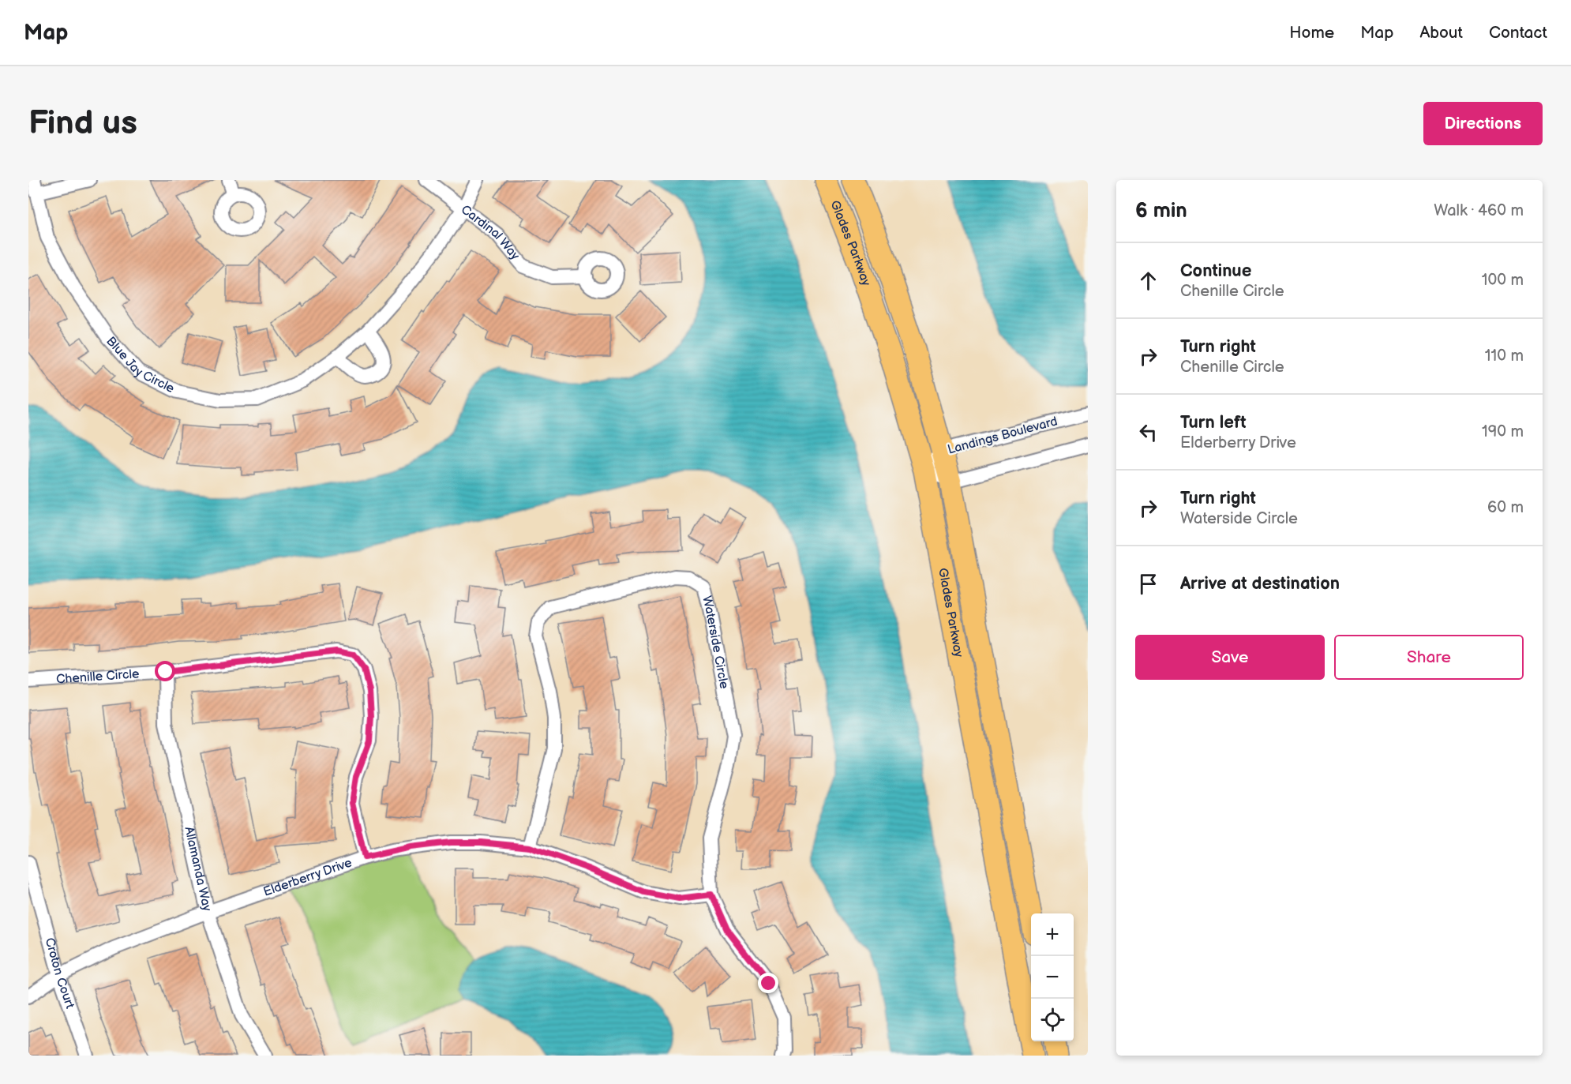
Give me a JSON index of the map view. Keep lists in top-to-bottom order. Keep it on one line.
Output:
{"streets":{"main road":["Glades Parkway"],"street":["Cardinal Way","Blue Jay Circle","Landings Boulevard","Waterside Circle","Chenille Circle","Allamanda Way","Elderberry Drive","Croton Court"]},"crossings":[["Cardinal Way","Blue Jay Circle"],["Glades Parkway","Landings Boulevard"],["Waterside Circle","Elderberry Drive"],["Chenille Circle","Allamanda Way"],["Chenille Circle","Elderberry Drive"],["Allamanda Way","Elderberry Drive"],["Elderberry Drive","Croton Court"]],"page":{"header":"Map","nav":["Home","Map","About","Contact"],"buttons":["Directions",["Save","Share"]],"title":"Find us","heading":["6 min","Walk · 460 m"],"list":[["Continue","Chenille Circle","100 m"],["Turn right","Chenille Circle","110 m"],["Turn left","Elderberry Drive","190 m"],["Turn right","Waterside Circle","60 m"],"Arrive at destination"],"map_buttons":["+","−"]}}
